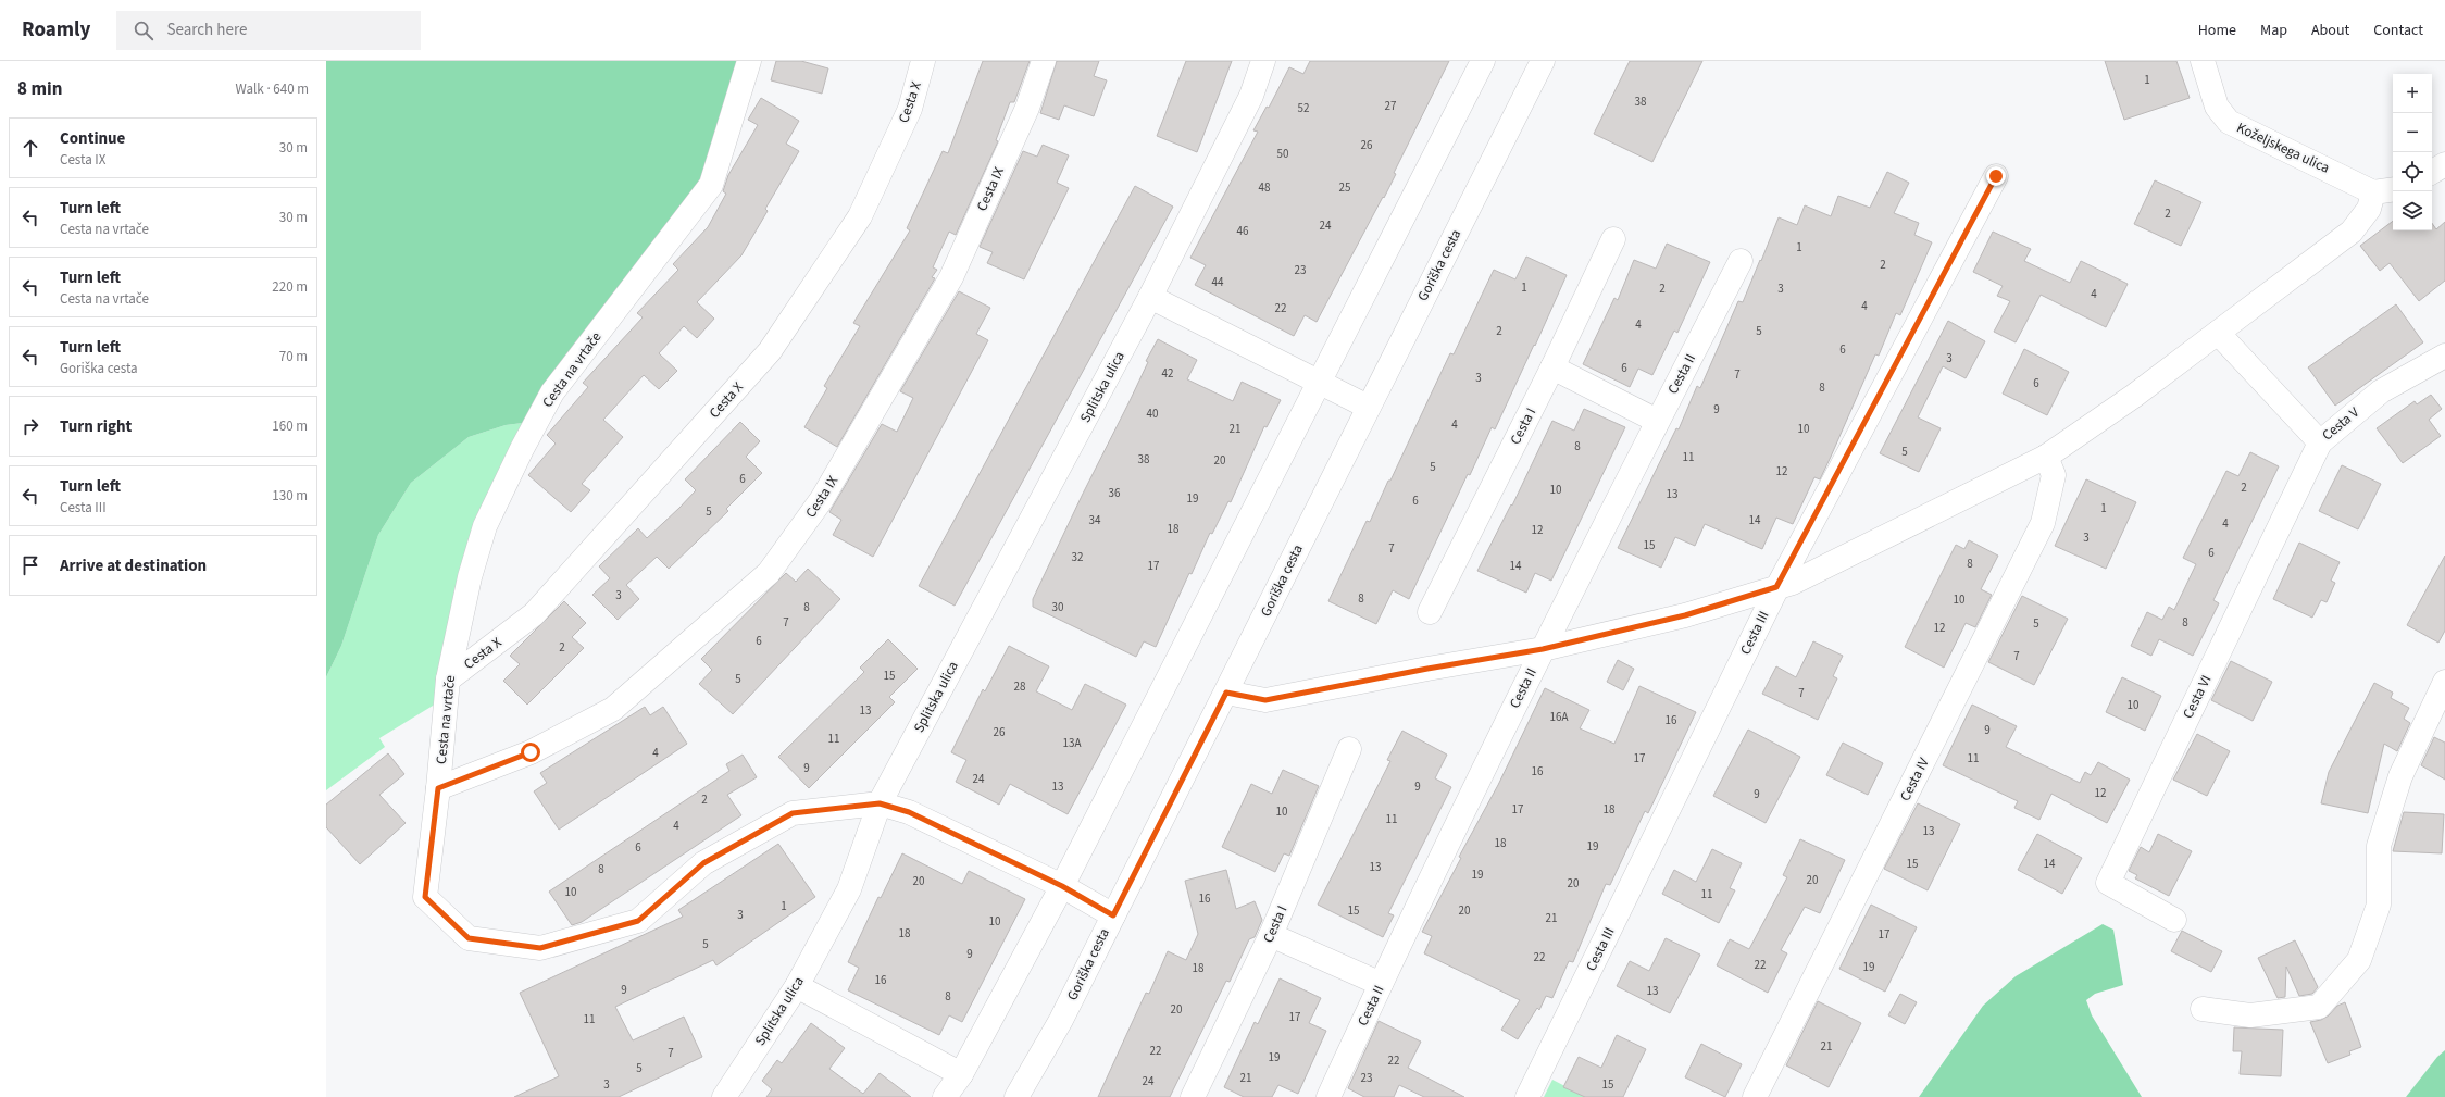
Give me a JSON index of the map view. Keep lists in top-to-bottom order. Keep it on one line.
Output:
{"streets":{"street":["Cesta X","Koželjskega ulica","Cesta IX","Goriška cesta","Cesta na vrtače","Cesta II","Splitska ulica","Cesta V","Cesta I","Cesta III","Cesta VI","Cesta IV"]},"crossings":[["Cesta X","Cesta na vrtače"],["Cesta IX","Cesta na vrtače"],["Goriška cesta","Cesta na vrtače"],["Cesta na vrtače","Splitska ulica"],["Cesta V","Cesta VI"]],"house_numbers":["1","38","27","52","26","50","48","25","2","24","46","1","2","23","44","1","2","3","4","4","22","4","2","5","6","3","6","42","7","3","6","8","9","40","4","21","10","8","5","11","38","20","5","12","6","2","10","36","13","19","6","1","5","34","14","4","18","12","3","15","7","6","32","8","17","14","3","8","10","8","30","7","8","5","12","6","2","7","15","5","28","7","10","13","16A","16","9","26","11","13A","4","17","11","9","16","24","13","9","12","9","2","17","18","10","11","4","13","18","19","6","15","14","13","8","19","20","20","20","10","11","16","1","15","20","3","21","10","18","17","5","9","22","22","19","18","16","9","13","8","20","17","11","21","22","7","19","22","5","21","23","24","3","15"],"page":{"header":"Roamly","search":"Search here","nav":["Home","Map","About","Contact"],"heading":["8 min","Walk · 640 m"],"map_buttons":["+","−"],"list":[["Continue","Cesta IX","30 m"],["Turn left","Cesta na vrtače","30 m"],["Turn left","Cesta na vrtače","220 m"],["Turn left","Goriška cesta","70 m"],["Turn right","160 m"],["Turn left","Cesta III","130 m"],"Arrive at destination"]}}
